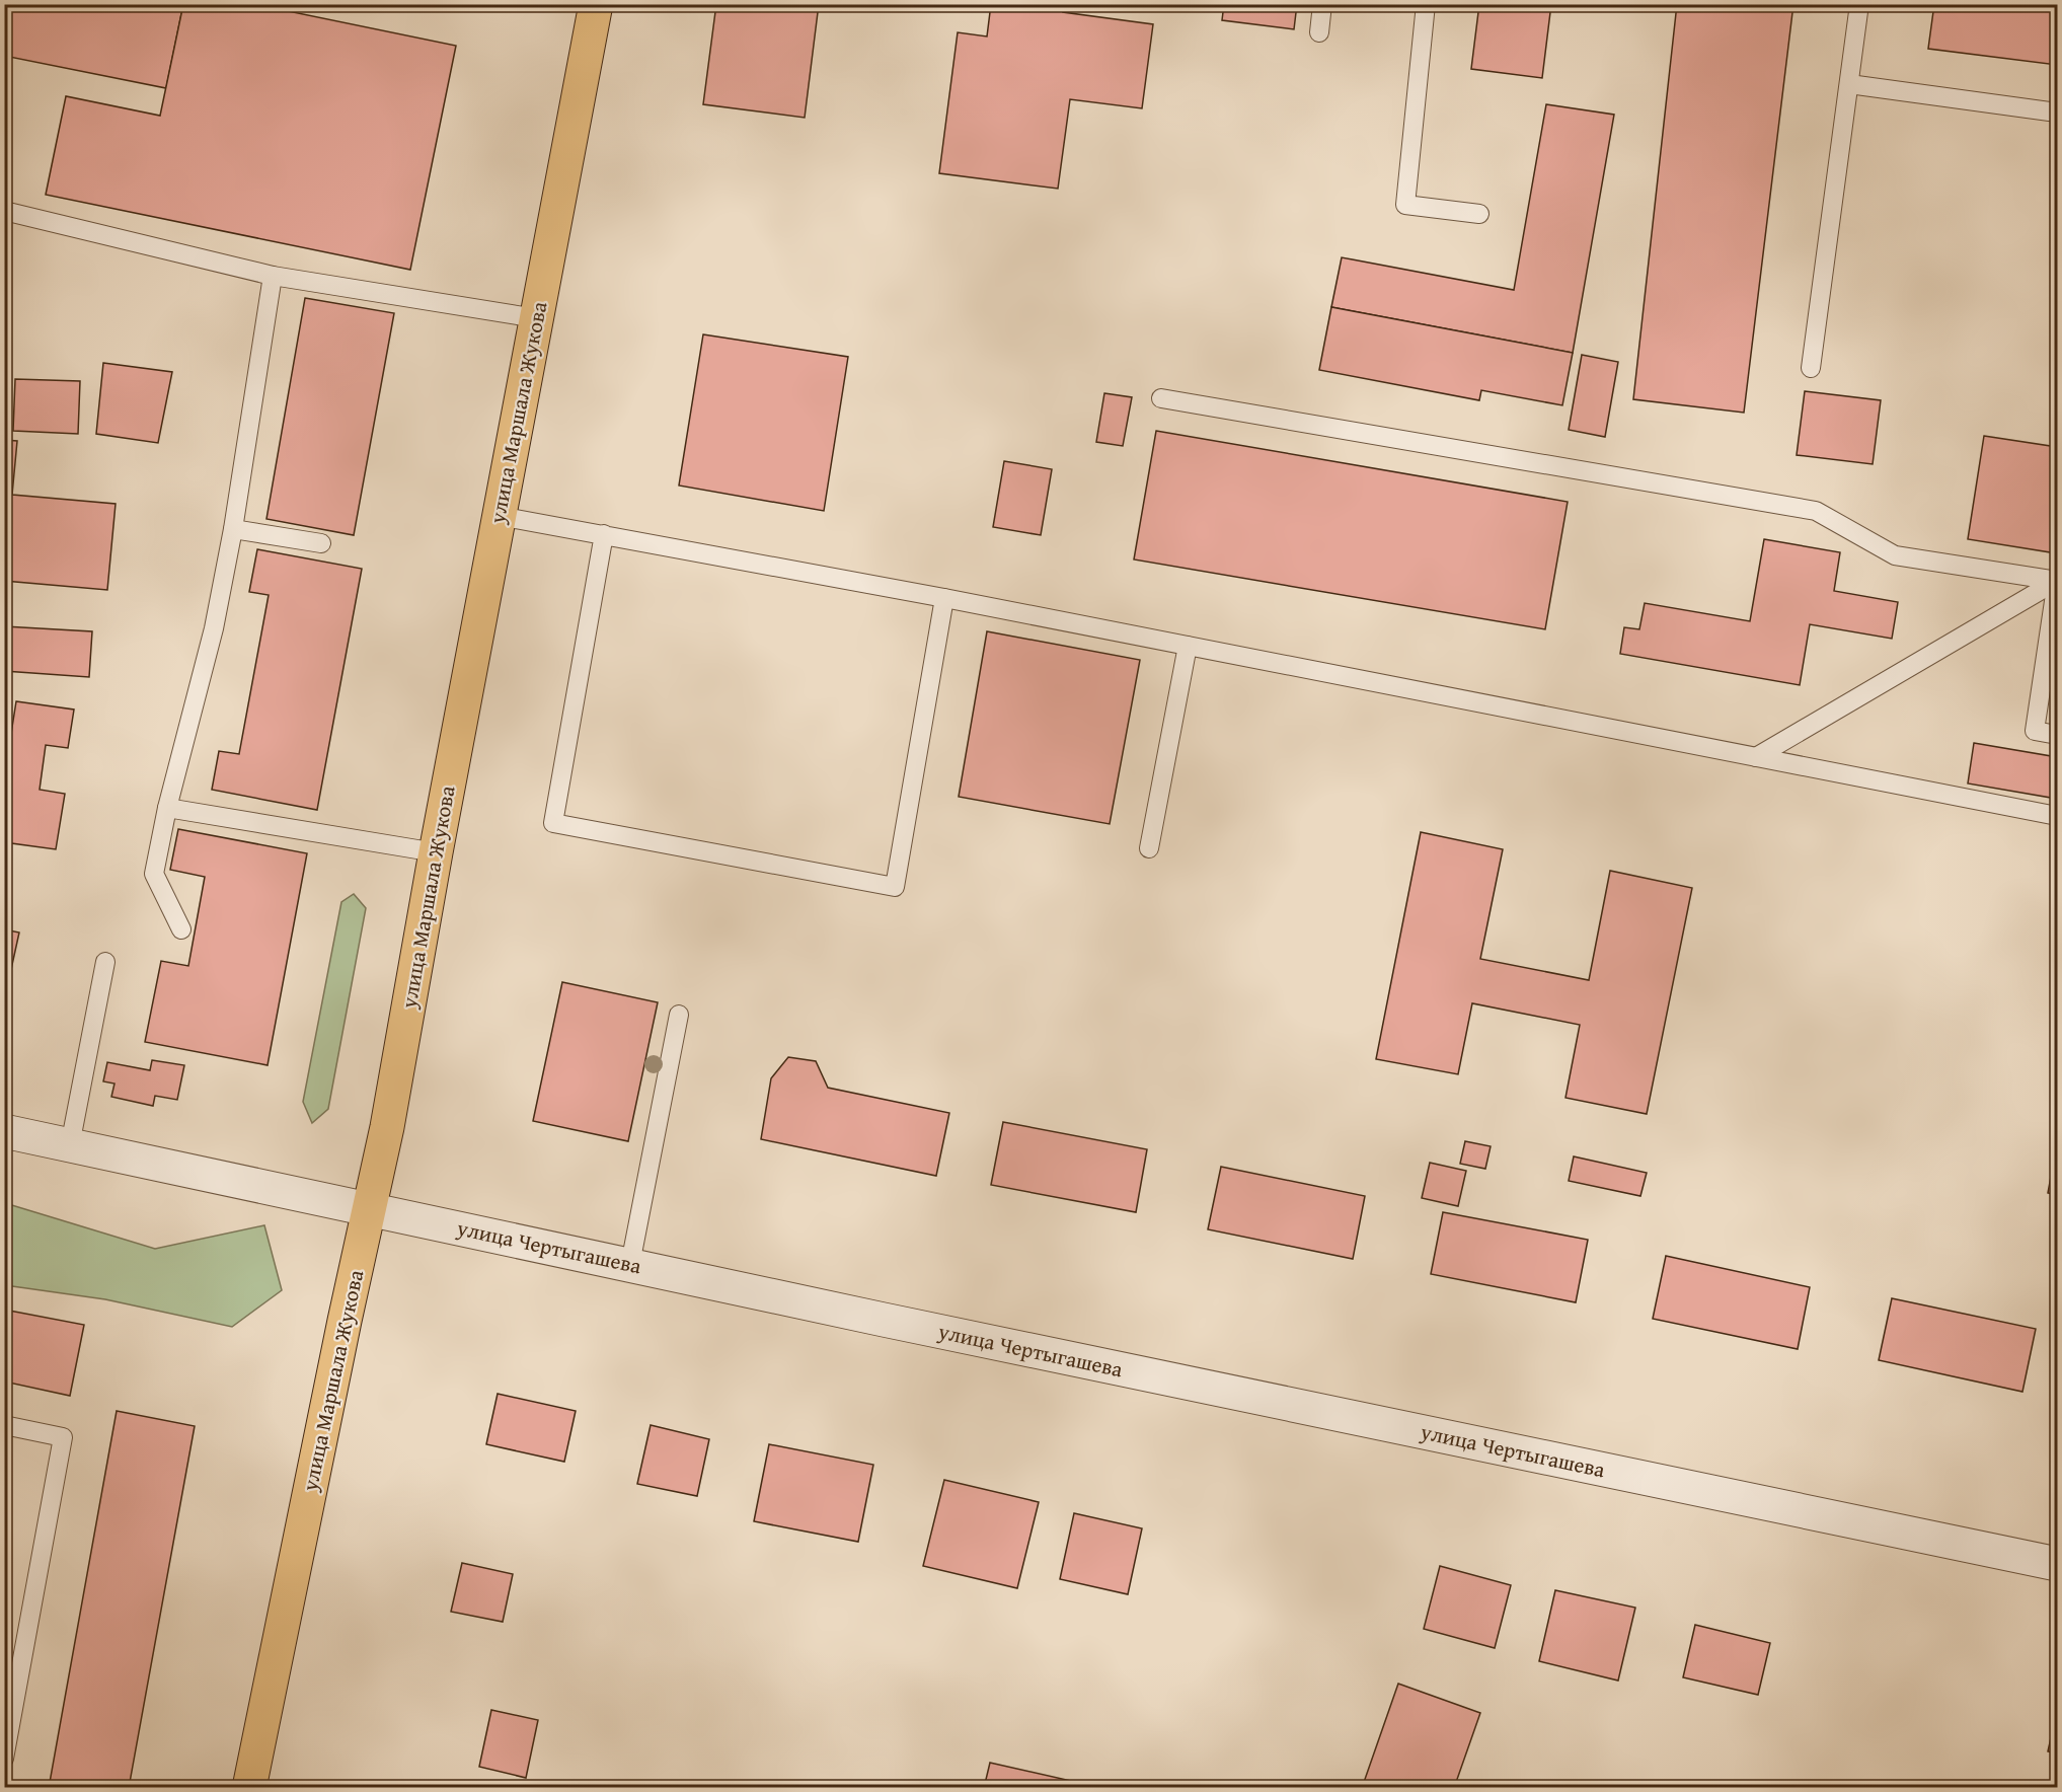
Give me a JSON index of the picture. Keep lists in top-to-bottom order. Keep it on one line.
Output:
{"streets":{"main road":["улица Маршала Жукова"],"street":["улица Чертыгашева"]},"crossings":[["улица Маршала Жукова","улица Чертыгашева"]]}
